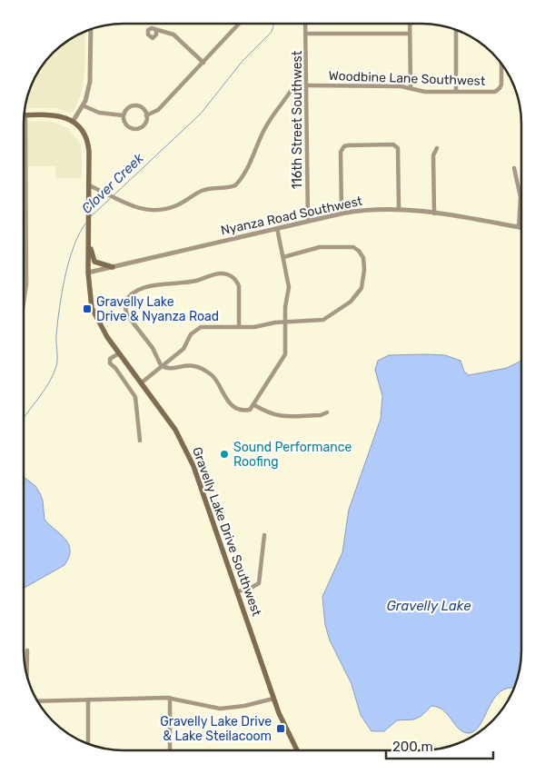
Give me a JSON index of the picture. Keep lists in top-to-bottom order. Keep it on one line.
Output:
{"streets":{"main road":["Gravelly Lake Drive Southwest"],"street":["Woodbine Lane Southwest","116th Street Southwest","Nyanza Road Southwest"]},"crossings":[["Woodbine Lane Southwest","116th Street Southwest"],["116th Street Southwest","Nyanza Road Southwest"],["Nyanza Road Southwest","Gravelly Lake Drive Southwest"]],"water":["Clover Creek","Gravelly Lake"],"places":{"transit":["Gravelly Lake Drive & Nyanza Road","Gravelly Lake Drive & Lake Steilacoom"],"other":["Sound Performance Roofing"]},"scale_bar":"200 m"}
